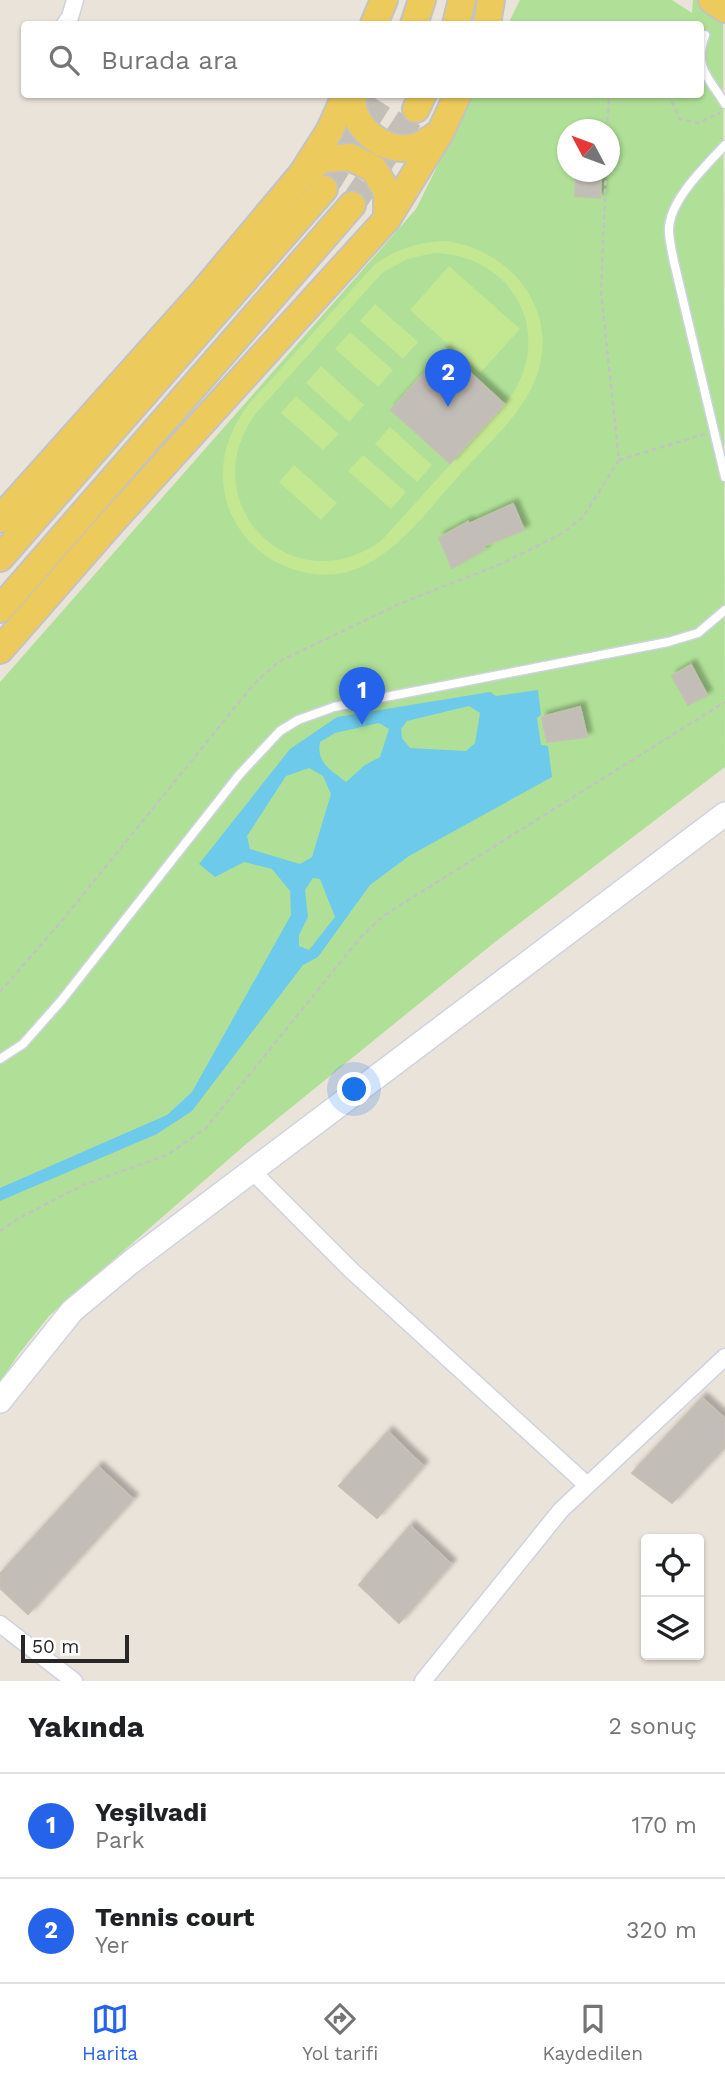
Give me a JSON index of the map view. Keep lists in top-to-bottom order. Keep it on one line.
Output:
{"scale_bar":"50 m","north":"top left","page":{"search":"Burada ara","pins":["2","1"],"scale":"50 m","heading":["Yakında","2 sonuç"],"list":[{"mark":"1","name":"Yeşilvadi","note":"Park","value":"170 m"},{"mark":"2","name":"Tennis court","note":"Yer","value":"320 m"}],"nav":["Harita","Yol tarifi","Kaydedilen"]}}
